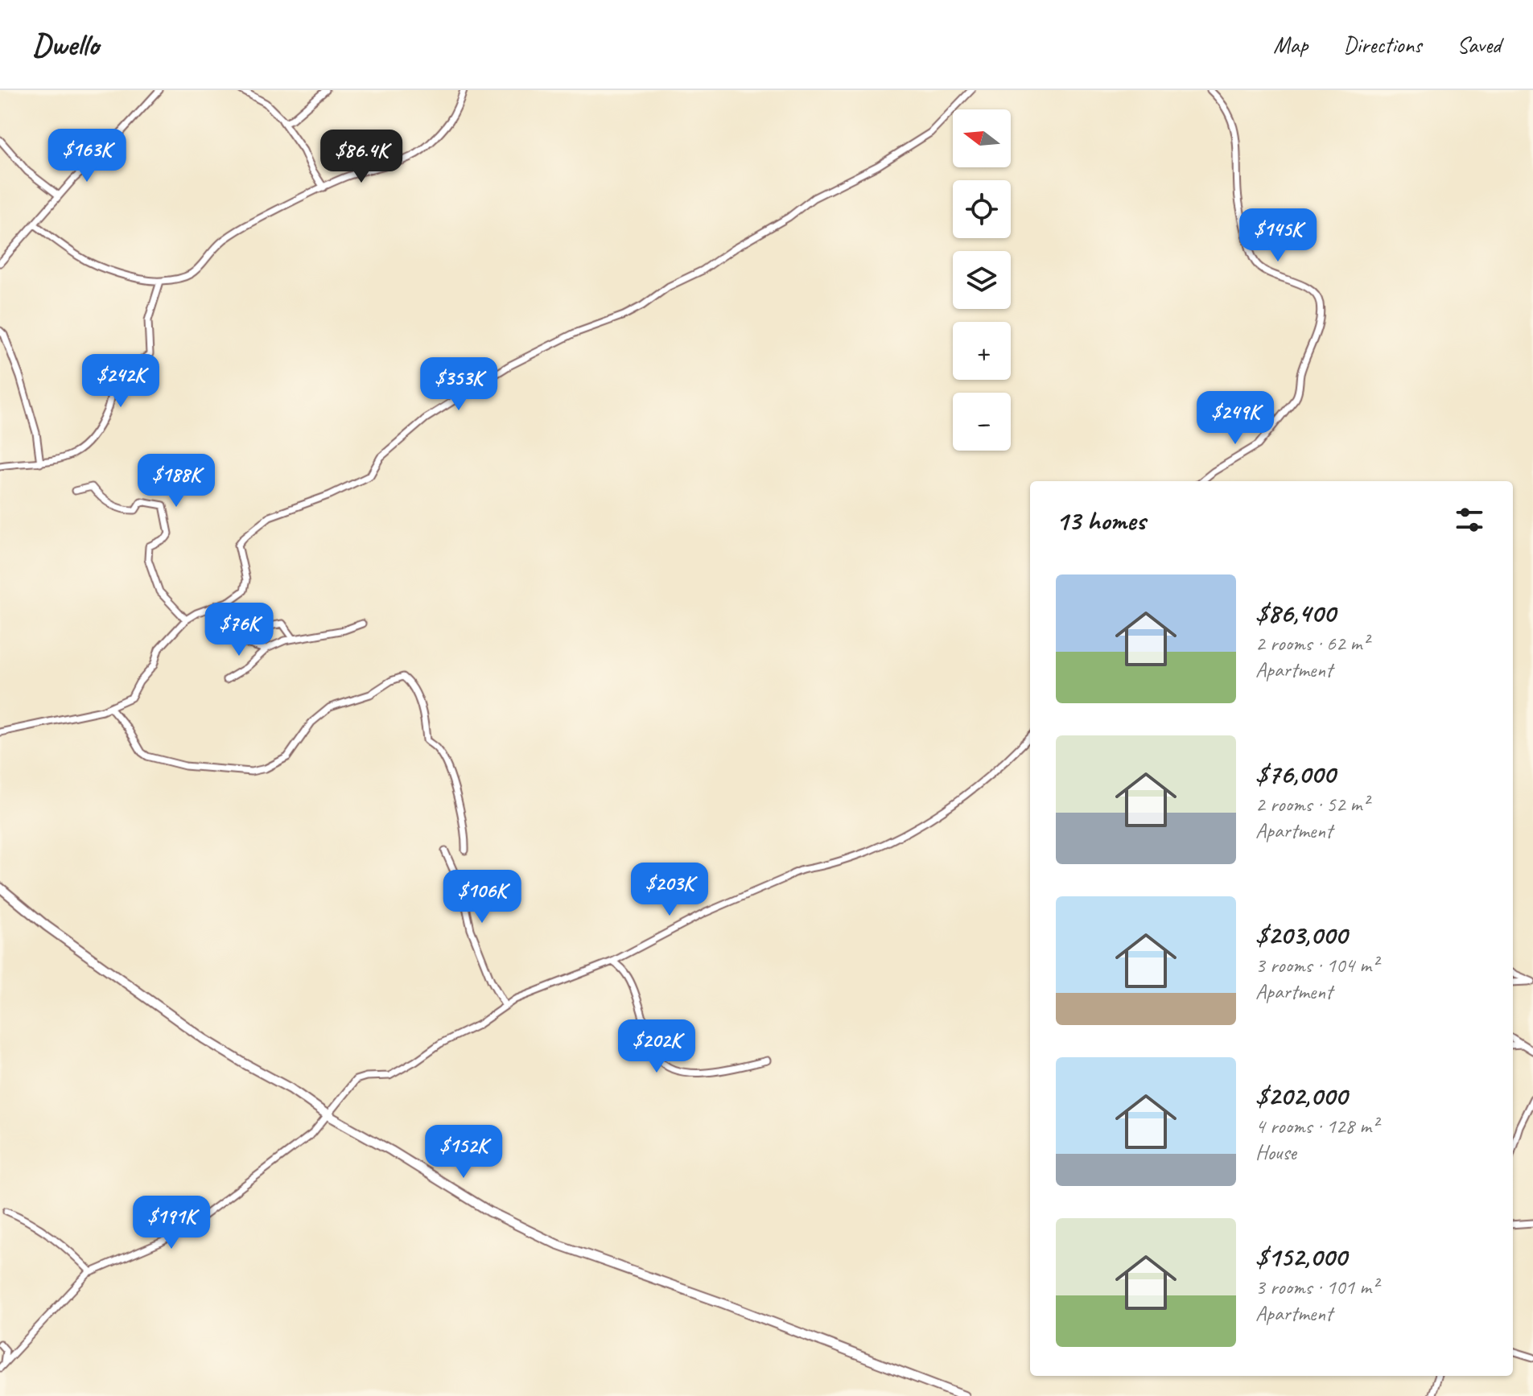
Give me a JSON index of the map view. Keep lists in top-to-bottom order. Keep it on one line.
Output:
{"north":"left","page":{"header":"Dwello","nav":["Map","Directions","Saved"],"map_buttons":["+","−"],"price":["$163K","$86.4K","$145K","$242K","$353K","$249K","$188K","$76K","$203K","$106K","$202K","$152K","$191K"],"heading":"13 homes","list":[{"name":"$86,400","note":"2 rooms · 62 m² · Apartment"},{"name":"$76,000","note":"2 rooms · 52 m² · Apartment"},{"name":"$203,000","note":"3 rooms · 104 m² · Apartment"},{"name":"$202,000","note":"4 rooms · 128 m² · House"},{"name":"$152,000","note":"3 rooms · 101 m² · Apartment"}]}}
